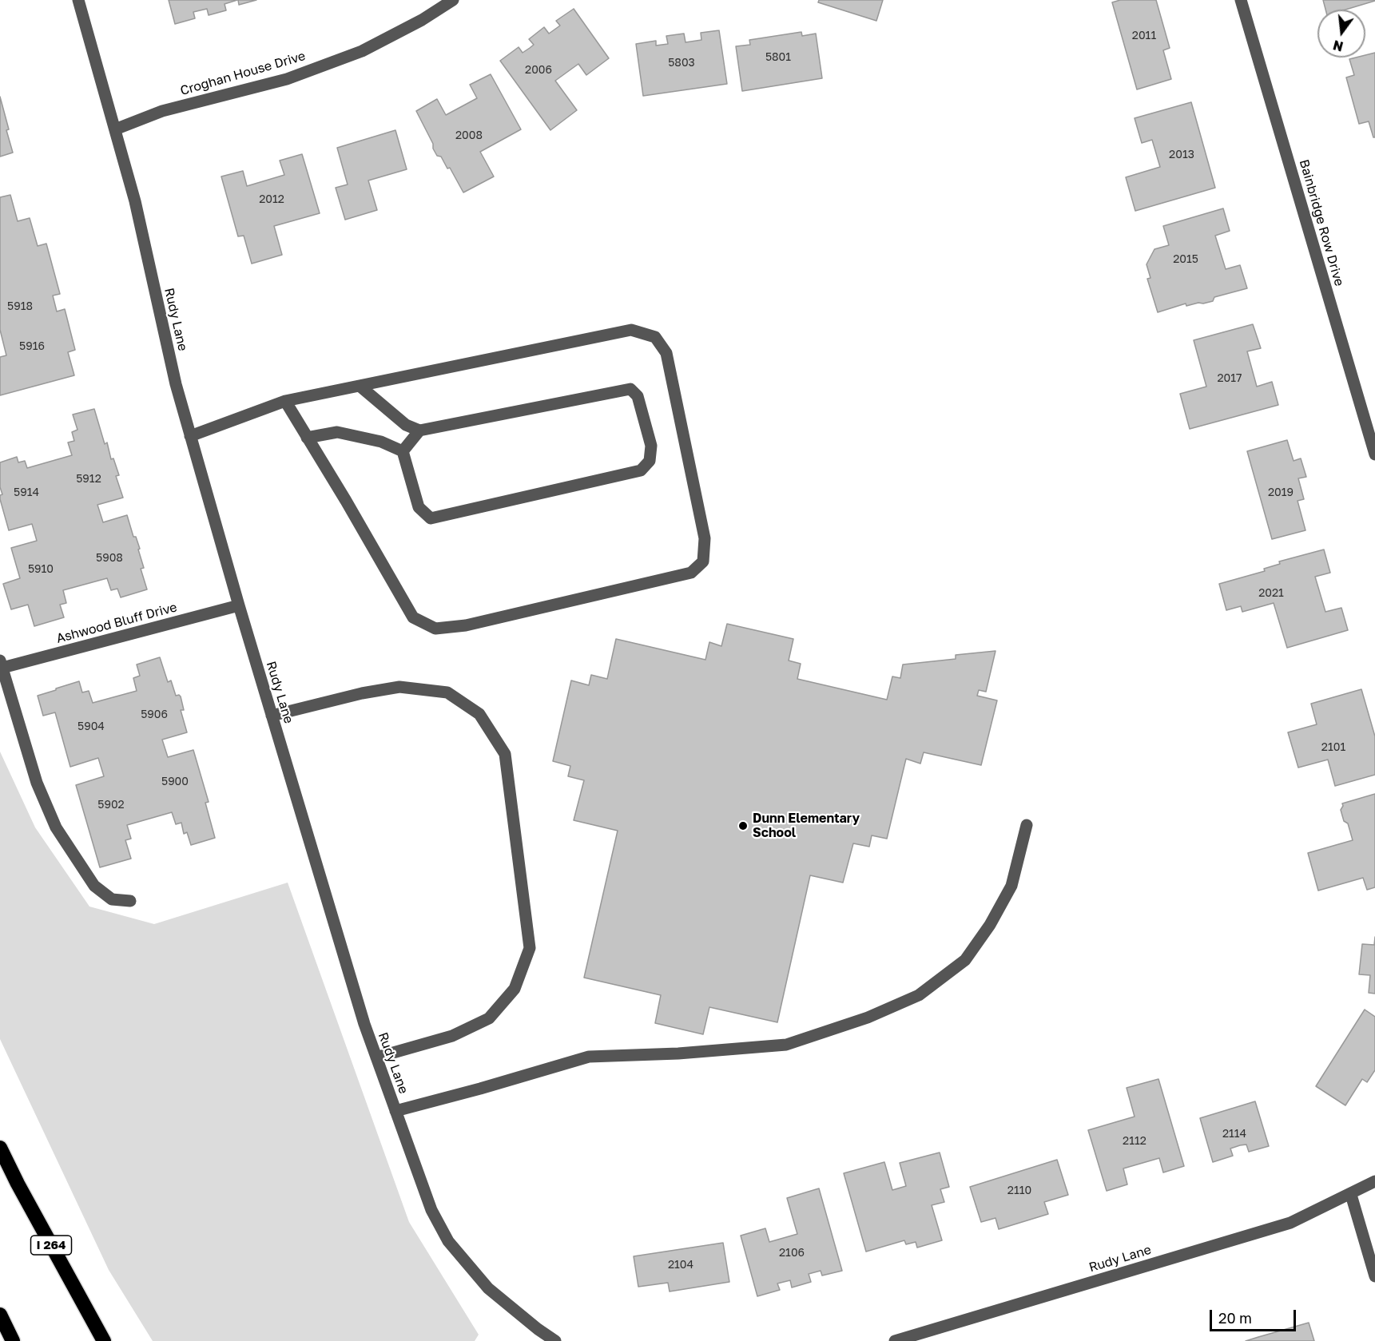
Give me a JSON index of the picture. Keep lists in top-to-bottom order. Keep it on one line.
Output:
{"streets":{"highway":["I 264"],"street":["Croghan House Drive","Bainbridge Row Drive","Rudy Lane","Ashwood Bluff Drive"]},"crossings":[["Croghan House Drive","Rudy Lane"],["Rudy Lane","Ashwood Bluff Drive"]],"places":["Dunn Elementary School"],"house_numbers":["2011","5801","5803","2006","2008","2013","2012","2015","5918","5916","2017","5912","5914","2019","5908","5910","2021","5906","5904","2101","5900","5902","2114","2112","2110","2106","2104"],"scale_bar":"20 m","north":"bottom"}
